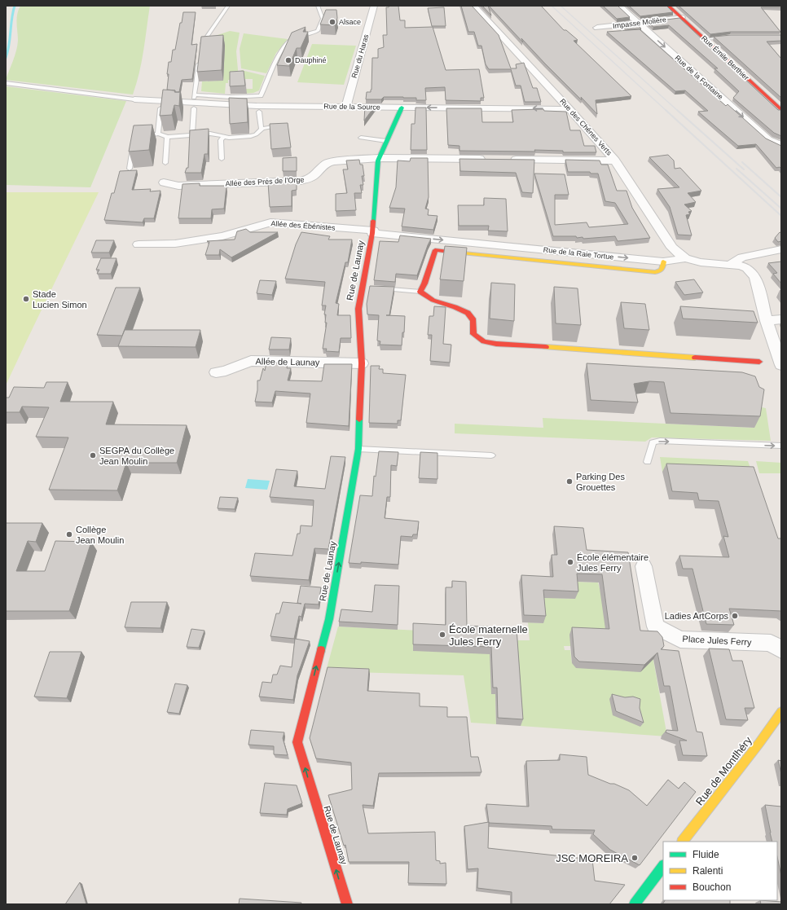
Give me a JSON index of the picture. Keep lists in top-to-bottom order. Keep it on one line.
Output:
{"streets":{"street":["Impasse Molière","Rue du Haras","Rue Émile Berthier","Rue de la Fontaine","Rue de la Source","Rue des Chênes Verts","Allée des Prés de l'Orge","Allée des Ébénistes","Rue de la Raie Tortue","Rue de Launay","Allée de Launay","Place Jules Ferry","Rue de Montlhéry"]},"crossings":[["Impasse Molière","Rue Émile Berthier"],["Impasse Molière","Rue de la Fontaine"],["Rue du Haras","Rue de la Source"],["Rue de la Source","Rue des Chênes Verts"],["Rue de la Source","Rue de Launay"],["Rue des Chênes Verts","Rue de la Raie Tortue"],["Allée des Prés de l'Orge","Rue de Launay"],["Allée des Ébénistes","Rue de la Raie Tortue"],["Allée des Ébénistes","Rue de Launay"],["Rue de la Raie Tortue","Rue de Launay"],["Rue de Launay","Allée de Launay"]],"one_way":["Rue de la Fontaine","Rue de Launay"],"places":["Alsace","Dauphiné","Stade Lucien Simon","SEGPA du Collège Jean Moulin","Parking Des Grouettes","Collège Jean Moulin","École élémentaire Jules Ferry","Ladies ArtCorps","École maternelle Jules Ferry","JSC MOREIRA"],"legend":["Fluide","Ralenti","Bouchon"]}
